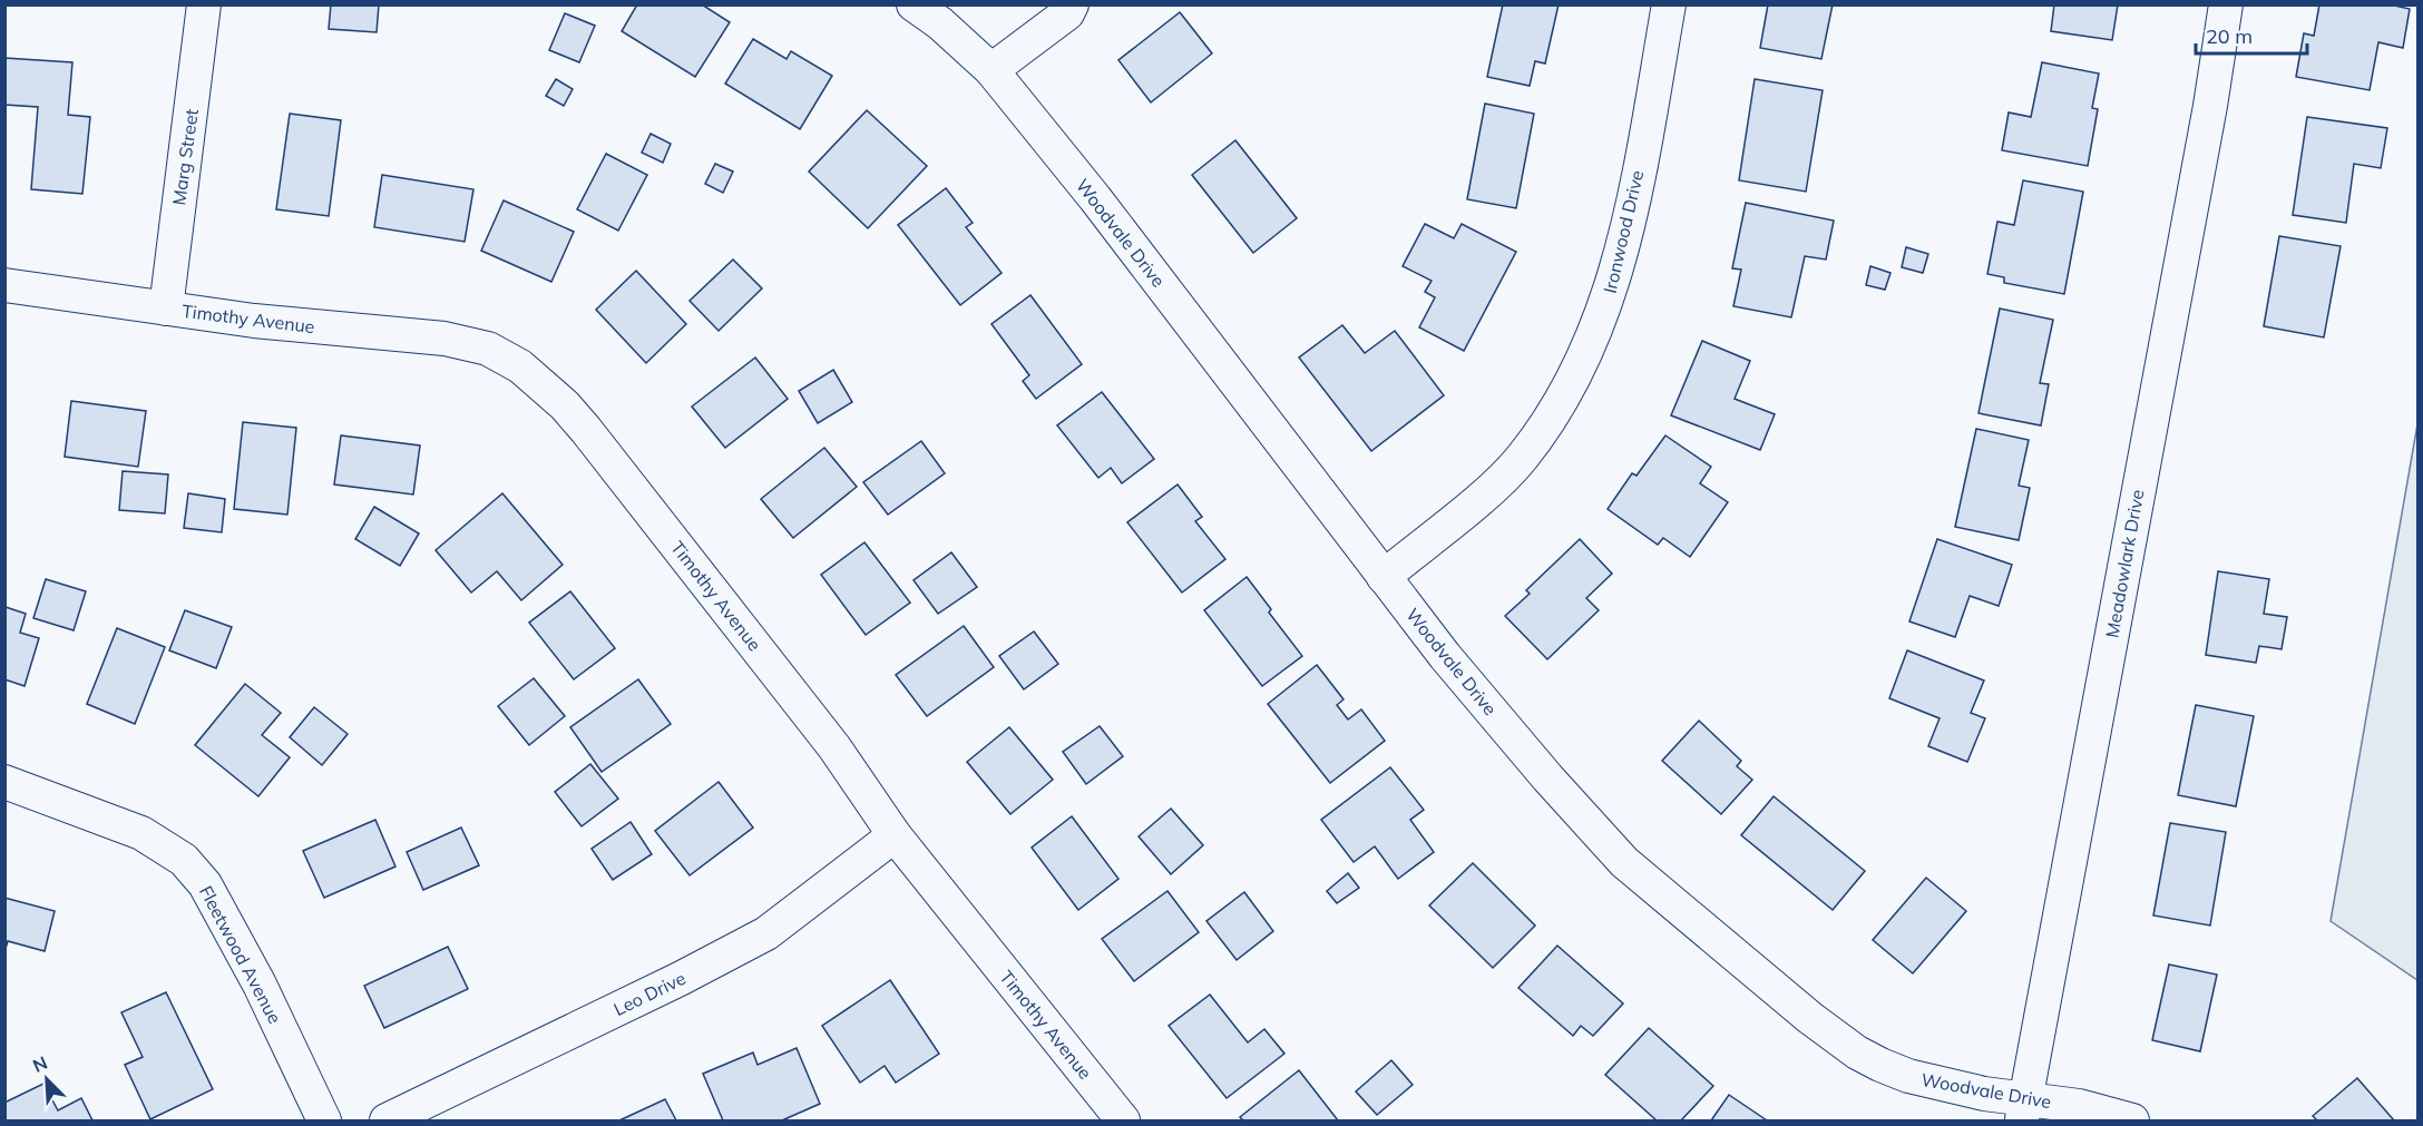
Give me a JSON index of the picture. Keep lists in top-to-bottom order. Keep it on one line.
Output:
{"streets":{"street":["Marg Street","Ironwood Drive","Woodvale Drive","Timothy Avenue","Meadowlark Drive","Fleetwood Avenue","Leo Drive"]},"crossings":[["Marg Street","Timothy Avenue"],["Ironwood Drive","Woodvale Drive"],["Woodvale Drive","Meadowlark Drive"],["Timothy Avenue","Leo Drive"]],"scale_bar":"20 m","north":"top left"}
